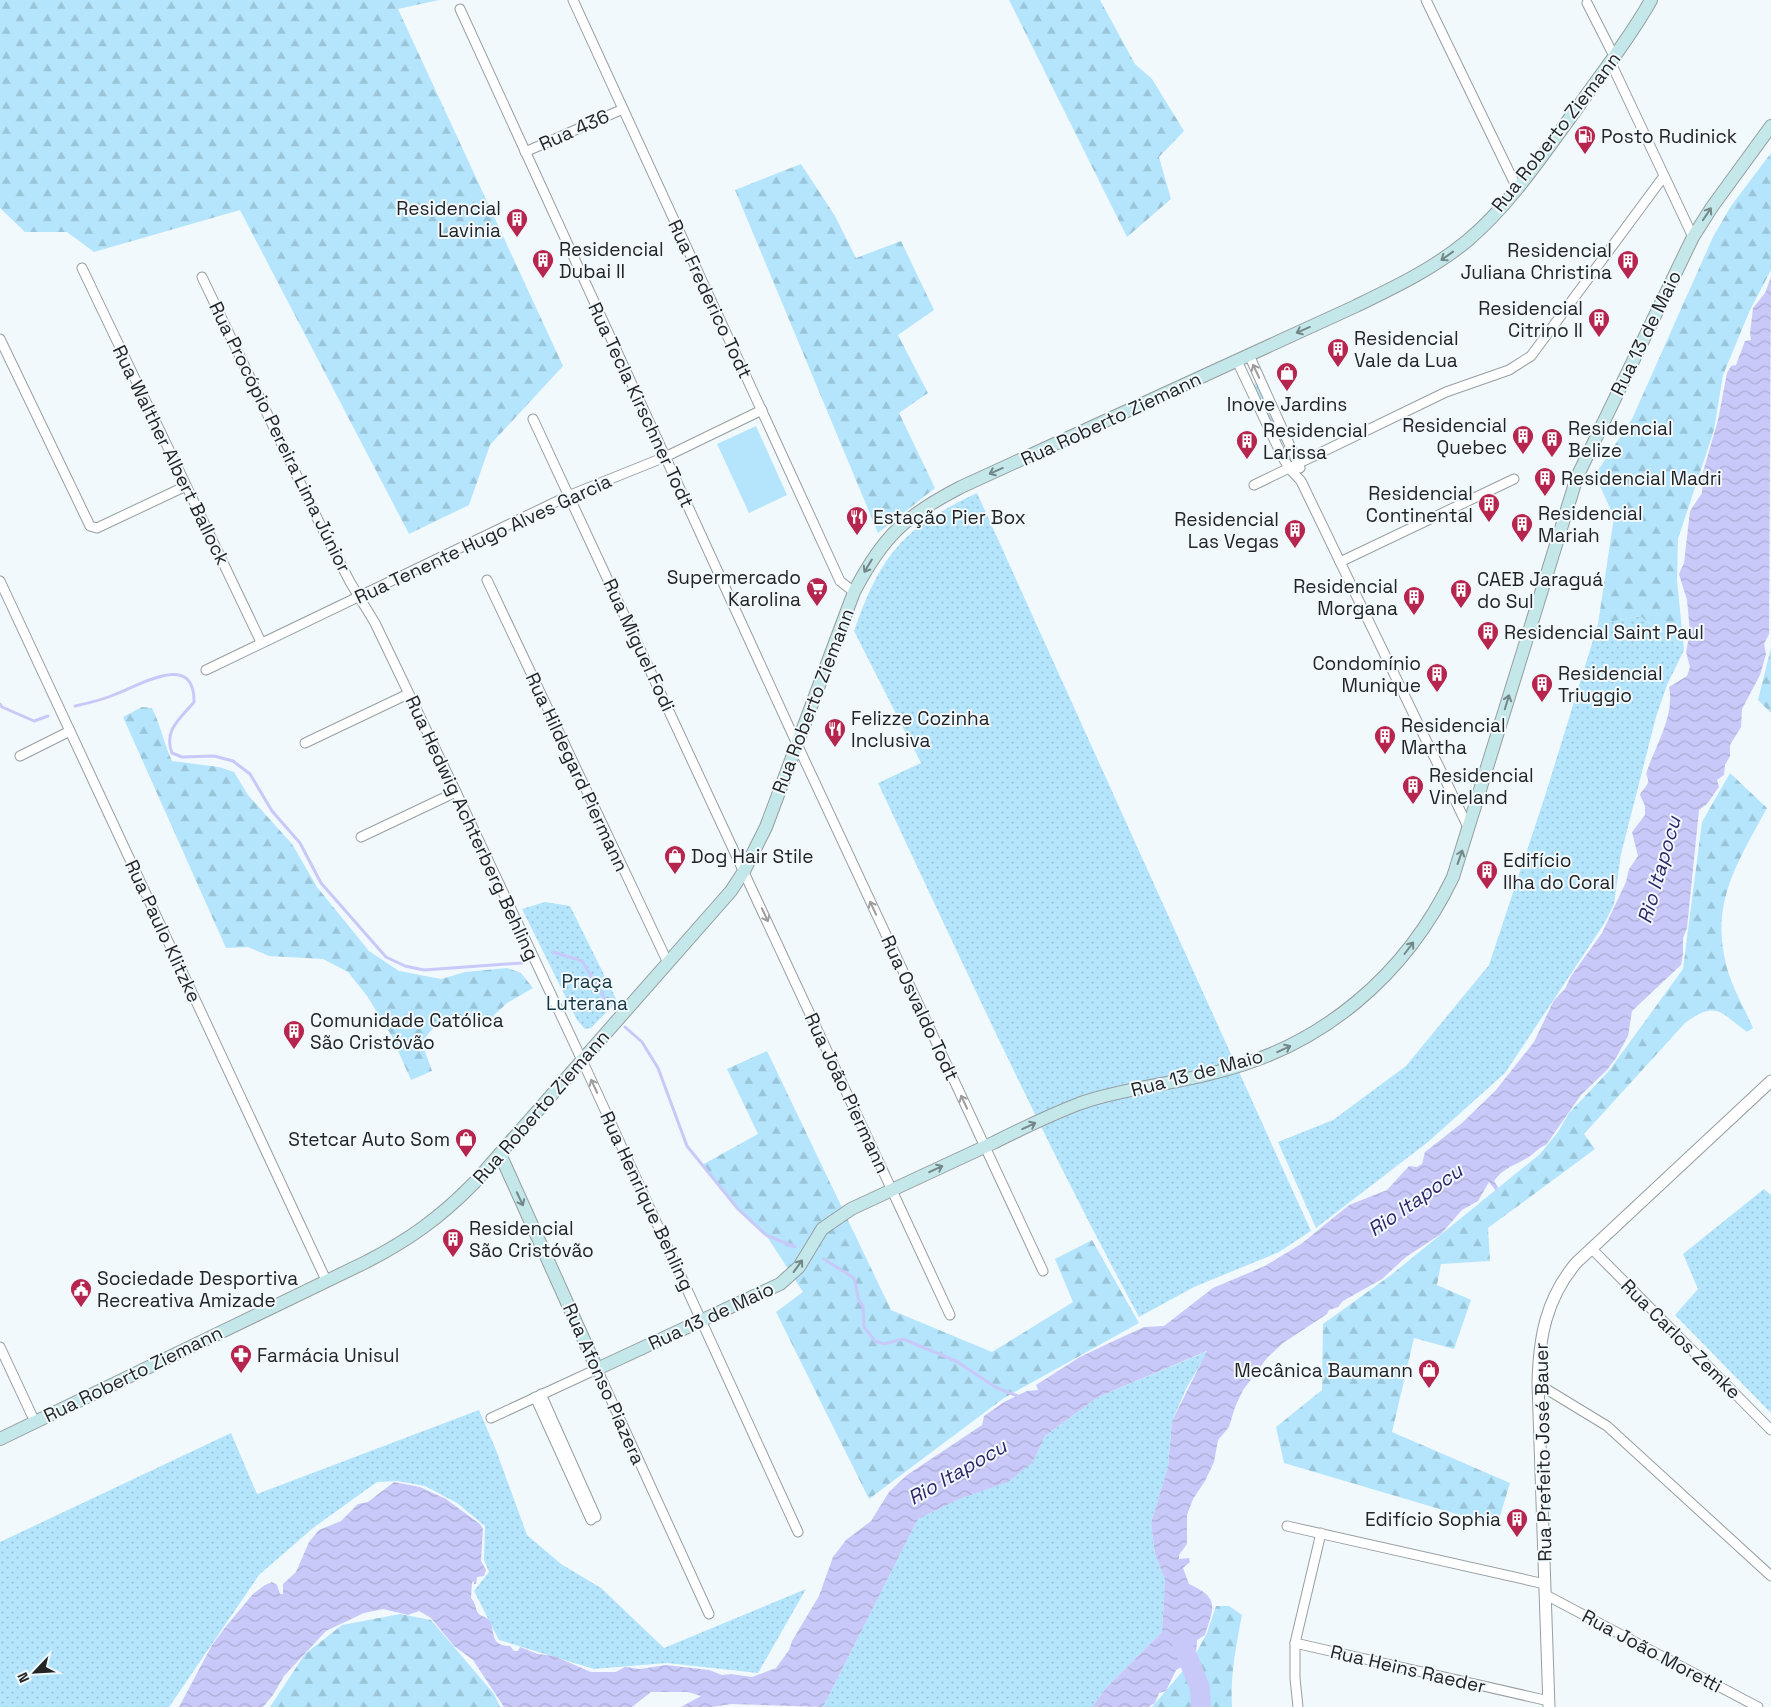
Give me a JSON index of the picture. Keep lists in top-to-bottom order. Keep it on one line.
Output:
{"streets":{"main road":["Rua Roberto Ziemann","Rua 13 de Maio","Rua Afonso Piazera"],"street":["Rua 436","Rua Frederico Todt","Rua Tecla Kirschner Todt","Rua Procópio Pereira Lima Júnior","Rua Walther Albert Ballock","Rua Tenente Hugo Alves Garcia","Rua Miguel Fodi","Rua Hildegard Piermann","Rua Hedwig Achterberg Behling","Rua Paulo Klitzke","Rua Osvaldo Todt","Rua João Piermann","Rua Henrique Behling","Rua Carlos Zemke","Rua Prefeito José Bauer","Rua João Moretti","Rua Heins Raeder"]},"crossings":[["Rua 436","Rua Frederico Todt"],["Rua 436","Rua Tecla Kirschner Todt"],["Rua Roberto Ziemann","Rua Frederico Todt"],["Rua Roberto Ziemann","Rua Tecla Kirschner Todt"],["Rua Roberto Ziemann","Rua Miguel Fodi"],["Rua Roberto Ziemann","Rua Hildegard Piermann"],["Rua Roberto Ziemann","Rua Hedwig Achterberg Behling"],["Rua Roberto Ziemann","Rua Paulo Klitzke"],["Rua Roberto Ziemann","Rua Osvaldo Todt"],["Rua Roberto Ziemann","Rua João Piermann"],["Rua Roberto Ziemann","Rua Henrique Behling"],["Rua Roberto Ziemann","Rua Afonso Piazera"],["Rua Frederico Todt","Rua Tenente Hugo Alves Garcia"],["Rua 13 de Maio","Rua Osvaldo Todt"],["Rua 13 de Maio","Rua João Piermann"],["Rua 13 de Maio","Rua Henrique Behling"],["Rua 13 de Maio","Rua Afonso Piazera"],["Rua Tecla Kirschner Todt","Rua Tenente Hugo Alves Garcia"],["Rua Tecla Kirschner Todt","Rua Osvaldo Todt"],["Rua Procópio Pereira Lima Júnior","Rua Tenente Hugo Alves Garcia"],["Rua Procópio Pereira Lima Júnior","Rua Hedwig Achterberg Behling"],["Rua Walther Albert Ballock","Rua Tenente Hugo Alves Garcia"],["Rua Tenente Hugo Alves Garcia","Rua Miguel Fodi"],["Rua Tenente Hugo Alves Garcia","Rua Hedwig Achterberg Behling"],["Rua Miguel Fodi","Rua João Piermann"],["Rua Hedwig Achterberg Behling","Rua Henrique Behling"],["Rua Carlos Zemke","Rua Prefeito José Bauer"],["Rua Prefeito José Bauer","Rua João Moretti"],["Rua Prefeito José Bauer","Rua Heins Raeder"]],"one_way":["Rua 13 de Maio","Rua Osvaldo Todt","Rua João Piermann","Rua Henrique Behling","Rua Afonso Piazera"],"water":["Rio Itapocu"],"parks":["Praça Luterana"],"places":{"fuel station":["Posto Rudinick"],"building":["Residencial Lavinia","Residencial Dubai II","Residencial Juliana Christina","Residencial Citrino II","Residencial Vale da Lua","Residencial Quebec","Residencial Belize","Residencial Larissa","Residencial Madri","Residencial Continental","Residencial Mariah","Residencial Las Vegas","CAEB Jaraguá do Sul","Residencial Morgana","Residencial Saint Paul","Condomínio Munique","Residencial Triuggio","Residencial Martha","Residencial Vineland","Edifício Ilha do Coral","Comunidade Católica São Cristóvão","Residencial São Cristóvão","Edifício Sophia"],"shop":["Inove Jardins","Dog Hair Stile","Stetcar Auto Som","Mecânica Baumann"],"restaurant":["Estação Pier Box","Felizze Cozinha Inclusiva"],"supermarket":["Supermercado Karolina"],"public building":["Sociedade Desportiva Recreativa Amizade"],"pharmacy":["Farmácia Unisul"]},"north":"bottom left"}
